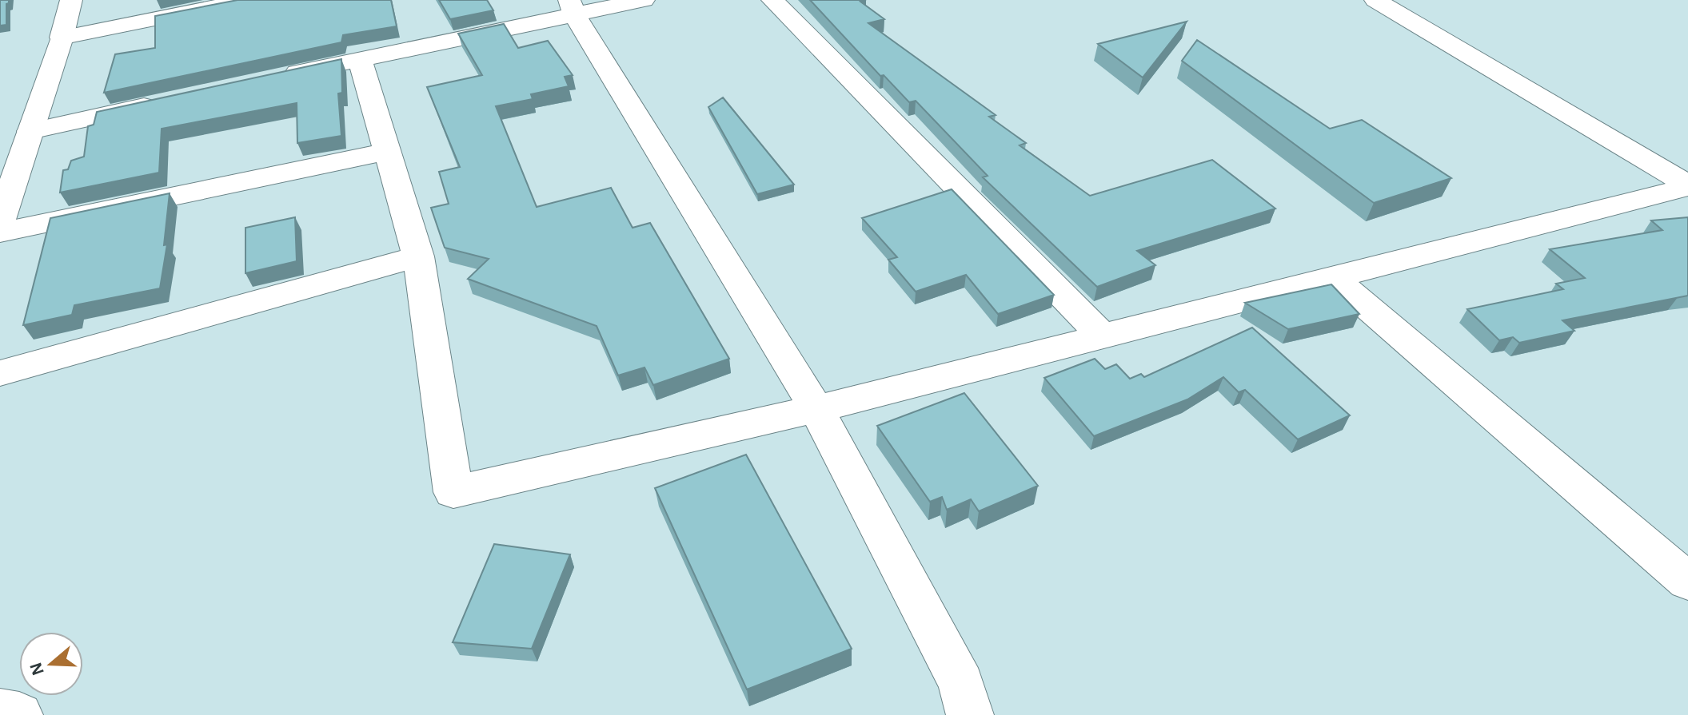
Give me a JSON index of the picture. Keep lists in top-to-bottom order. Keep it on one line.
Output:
{"north":"left"}
